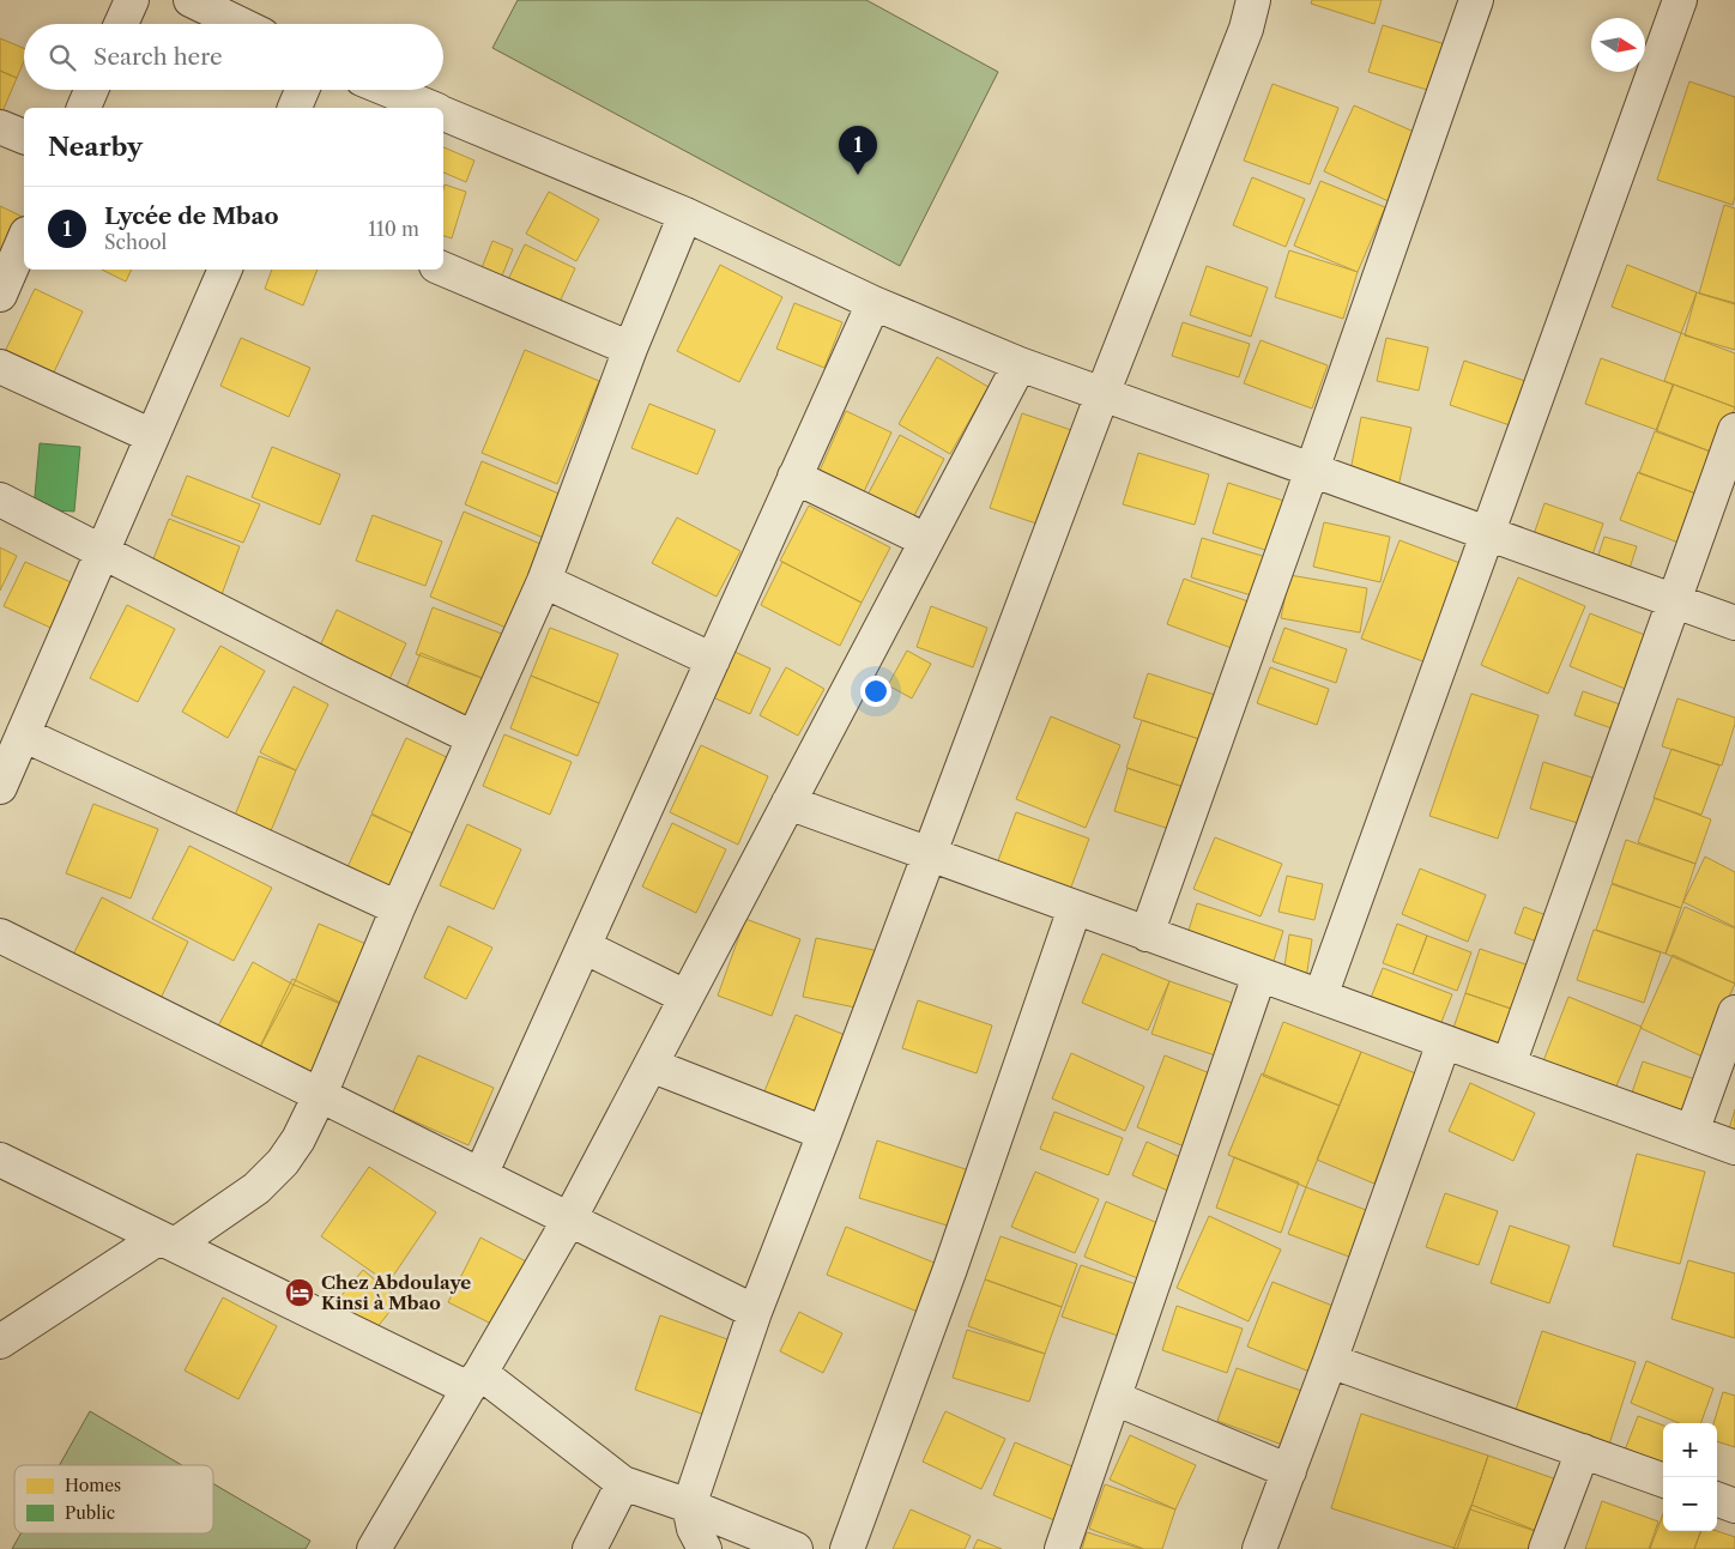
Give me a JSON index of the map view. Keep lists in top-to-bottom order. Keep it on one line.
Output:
{"places":{"hotel":["Chez Abdoulaye Kinsi à Mbao"]},"legend":["Homes","Public"],"north":"right","page":{"search":"Search here","heading":"Nearby","pins":"1","list":[{"mark":"1","name":"Lycée de Mbao","note":"School","value":"110 m"}],"map_buttons":["+","−"]}}
